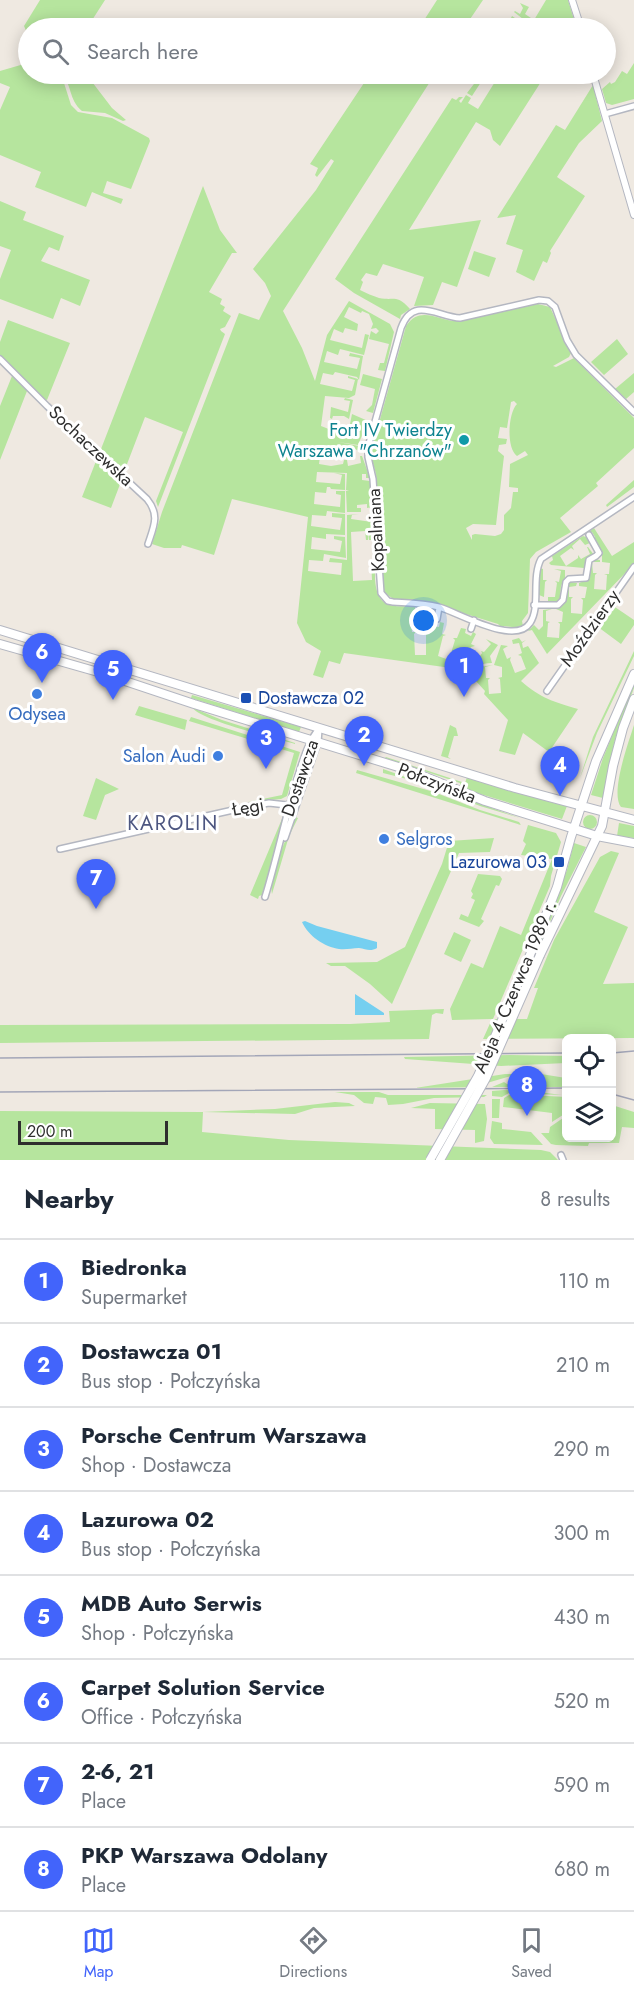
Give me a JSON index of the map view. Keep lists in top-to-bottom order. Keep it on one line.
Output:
{"streets":{"main road":["Połczyńska","Aleja 4 Czerwca 1989 r."],"street":["Sochaczewska","Kopalniana","Moździerzy","Dostawcza","Łęgi"]},"crossings":[["Dostawcza","Połczyńska"],["Dostawcza","Łęgi"],["Połczyńska","Aleja 4 Czerwca 1989 r."]],"districts":["KAROLIN"],"places":{"other":["Fort IV Twierdzy Warszawa \"Chrzanów\"","Odysea","Salon Audi","Selgros"],"transit":["Dostawcza 02","Lazurowa 03"]},"scale_bar":"200 m","page":{"search":"Search here","pins":["6","1","5","2","3","4","7","8"],"scale":"200 m","heading":["Nearby","8 results"],"list":[{"mark":"1","name":"Biedronka","note":"Supermarket","value":"110 m"},{"mark":"2","name":"Dostawcza 01","note":"Bus stop · Połczyńska","value":"210 m"},{"mark":"3","name":"Porsche Centrum Warszawa","note":"Shop · Dostawcza","value":"290 m"},{"mark":"4","name":"Lazurowa 02","note":"Bus stop · Połczyńska","value":"300 m"},{"mark":"5","name":"MDB Auto Serwis","note":"Shop · Połczyńska","value":"430 m"},{"mark":"6","name":"Carpet Solution Service","note":"Office · Połczyńska","value":"520 m"},{"mark":"7","name":"2-6, 21","note":"Place","value":"590 m"},{"mark":"8","name":"PKP Warszawa Odolany","note":"Place","value":"680 m"}],"nav":["Map","Directions","Saved"]}}
